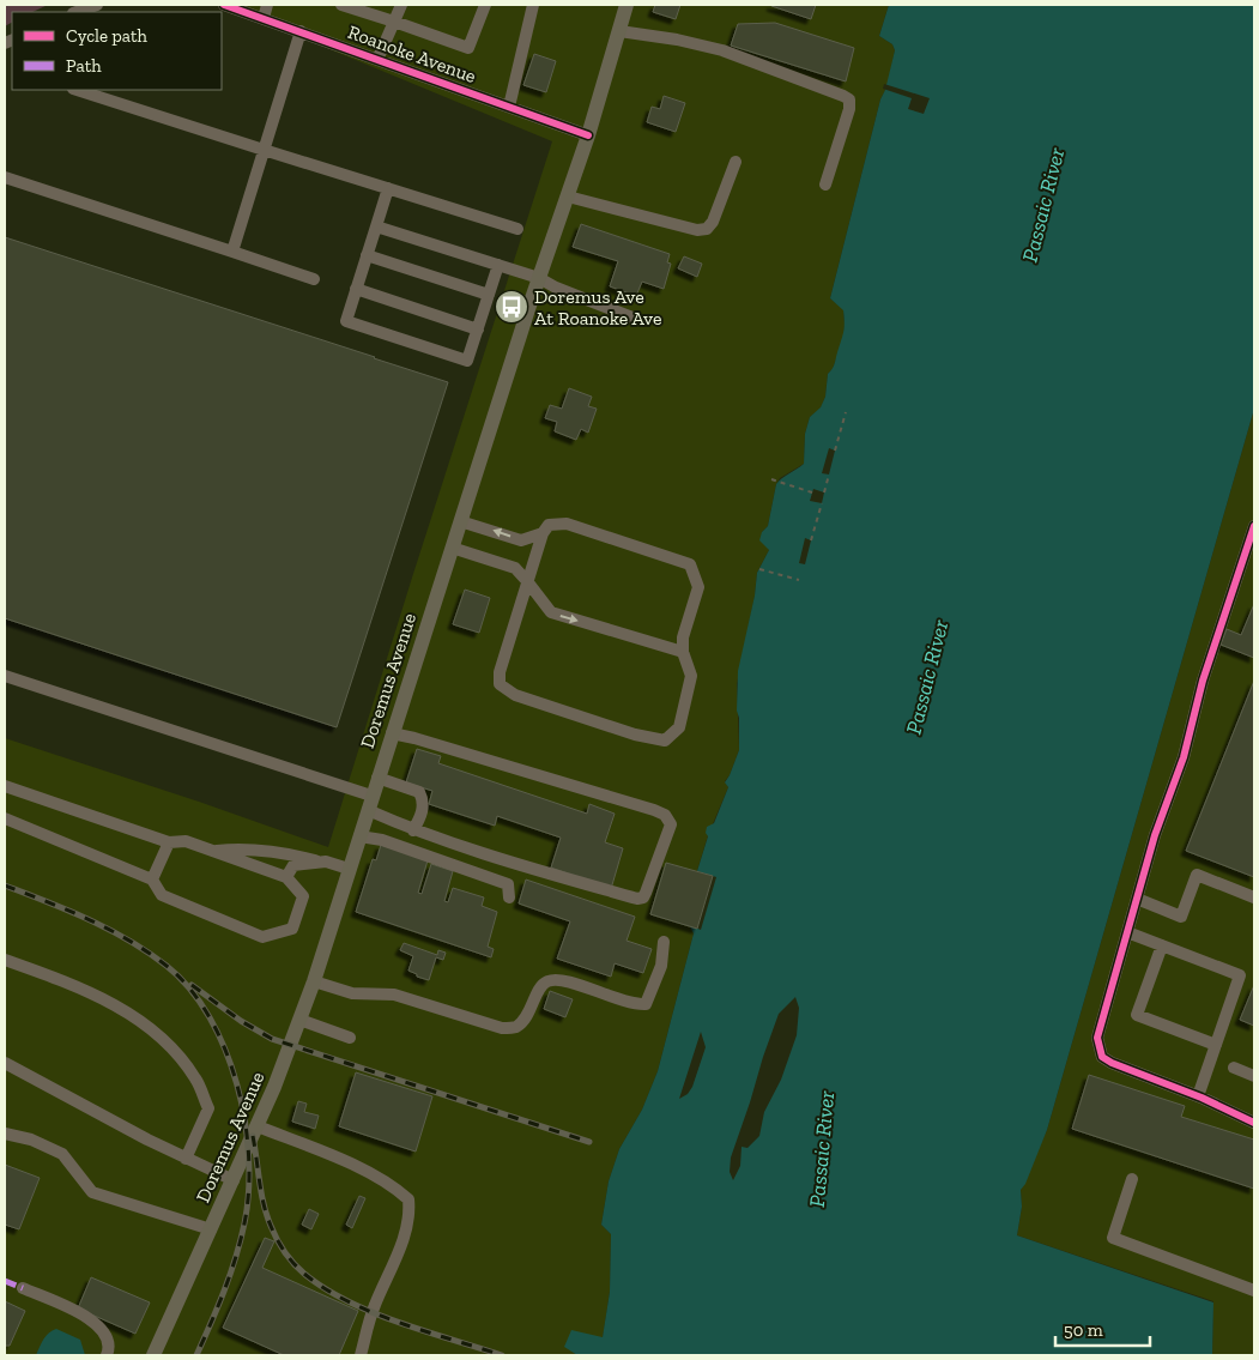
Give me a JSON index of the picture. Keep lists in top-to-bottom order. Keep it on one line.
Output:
{"streets":{"main road":["Doremus Avenue"],"street":["Roanoke Avenue"]},"crossings":[["Roanoke Avenue","Doremus Avenue"]],"water":["Passaic River"],"places":{"bus stop":["Doremus Ave At Roanoke Ave"]},"legend":["Cycle path","Path"],"scale_bar":"50 m"}
